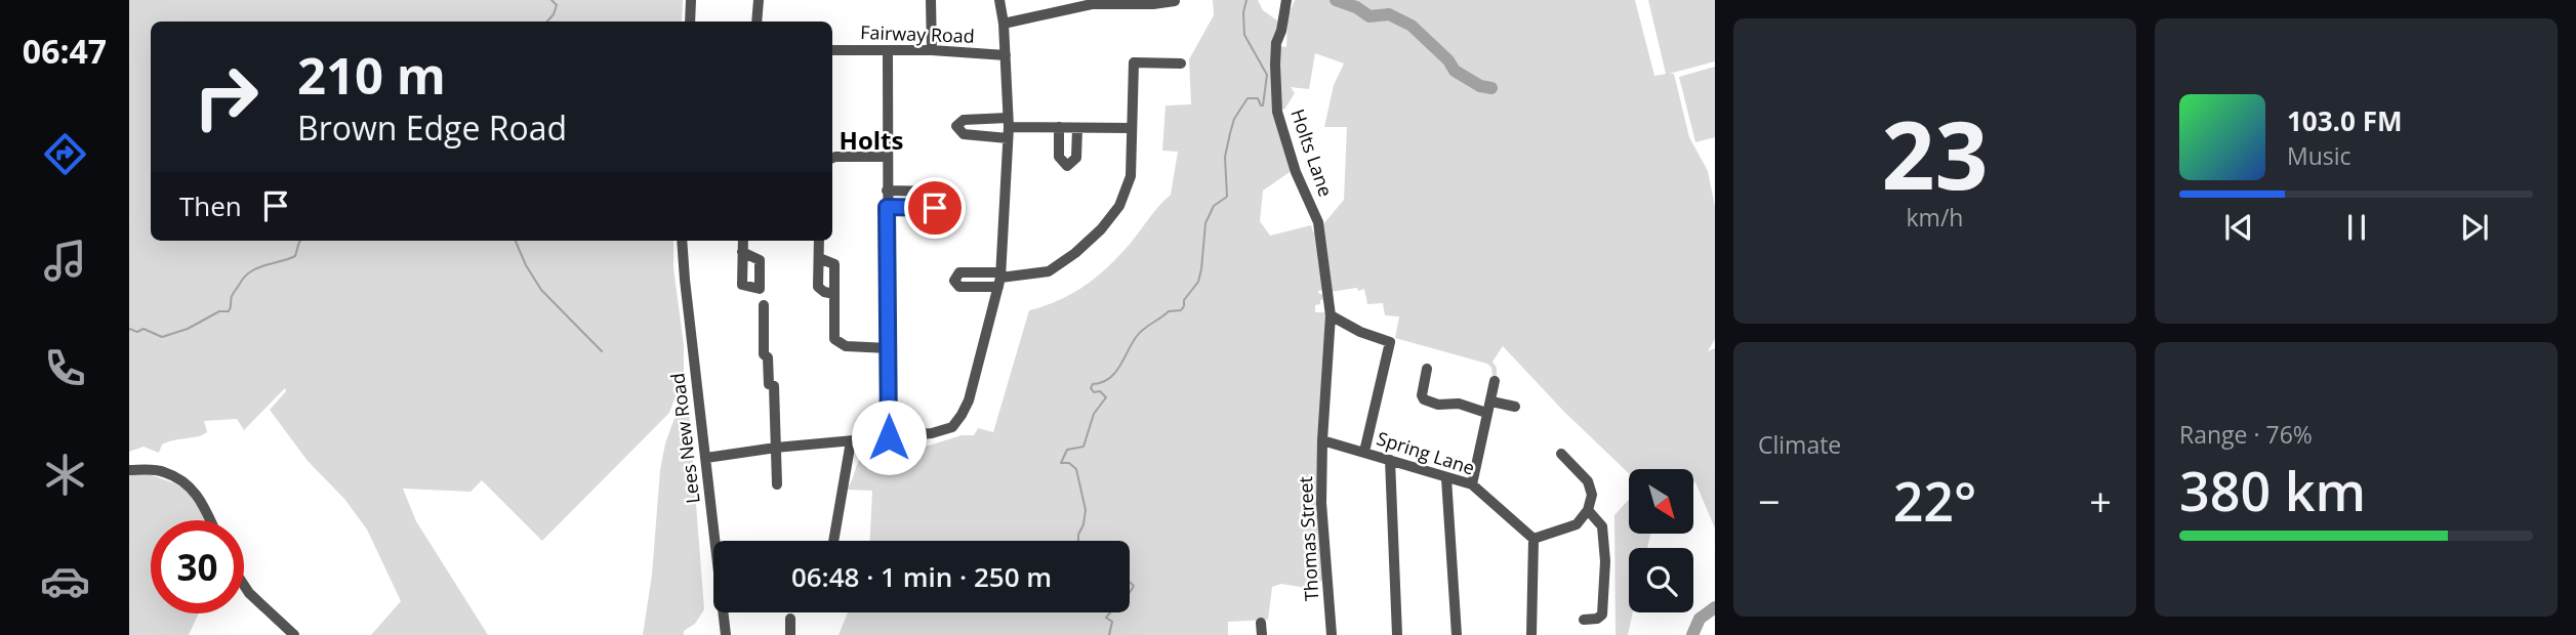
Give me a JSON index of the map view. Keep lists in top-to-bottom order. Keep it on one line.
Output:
{"streets":{"street":["Fairway Road","Holts Lane","Lees New Road","Spring Lane","Thomas Street"]},"crossings":[["Holts Lane","Spring Lane"],["Holts Lane","Thomas Street"],["Spring Lane","Thomas Street"]],"districts":["Holts"],"north":"bottom right","page":{"tabs":"06:47","tile":[["23","km/h"],"Climate",["Range · 76%","380 km"]],"turn":["210 m","Brown Edge Road"],"song":["103.0 FM","Music"],"then":"Then","heat":["−","22°","+"],"limit":"30","trip":"06:48 · 1 min · 250 m"}}
